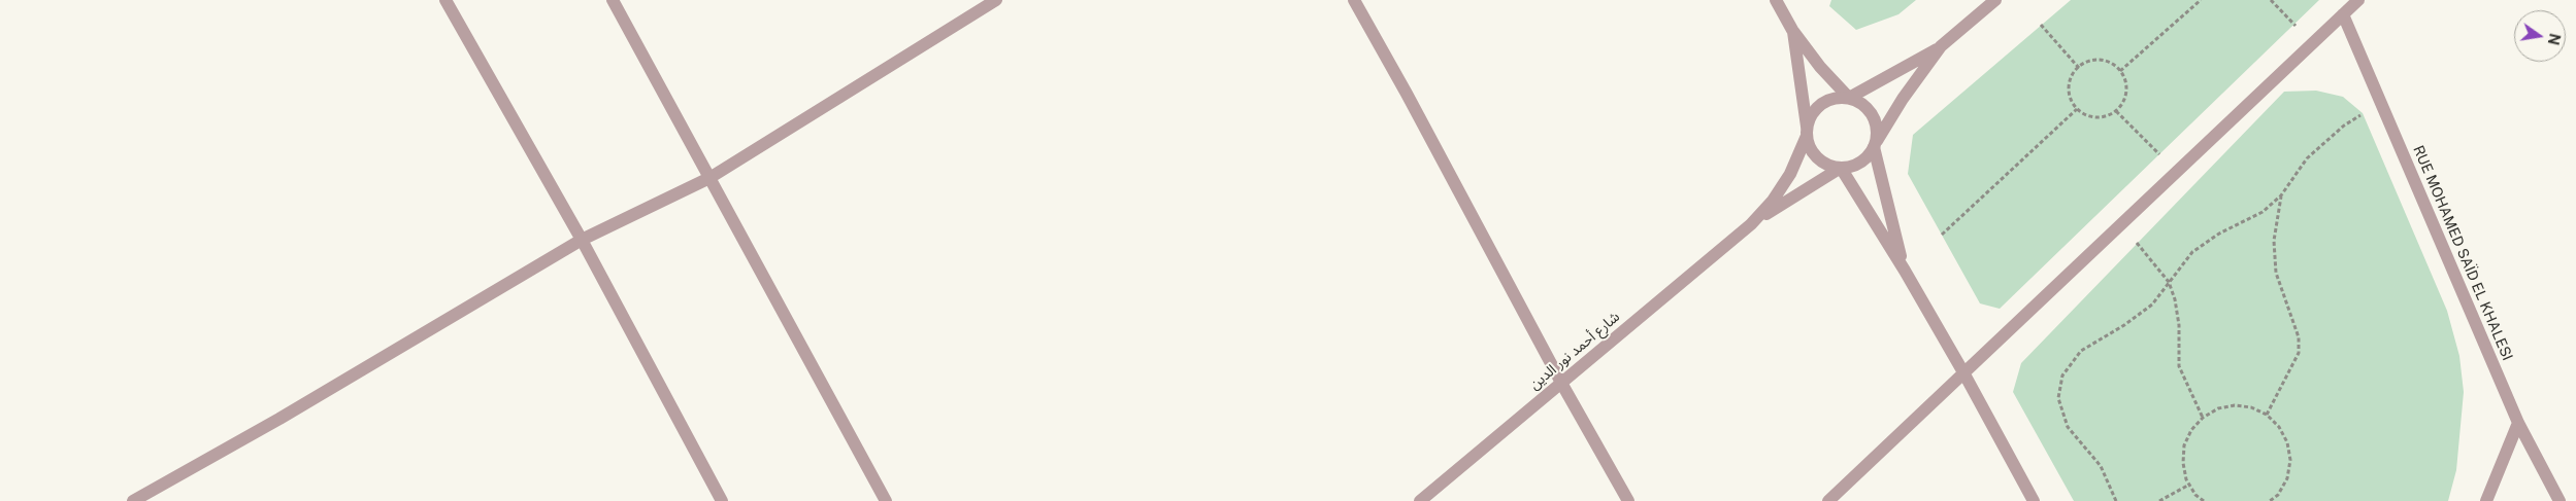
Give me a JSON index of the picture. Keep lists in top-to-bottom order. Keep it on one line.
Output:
{"streets":{"street":["RUE MOHAMED SAÏD EL KHALESI","شارع أحمد نور الدين"]},"north":"right"}
